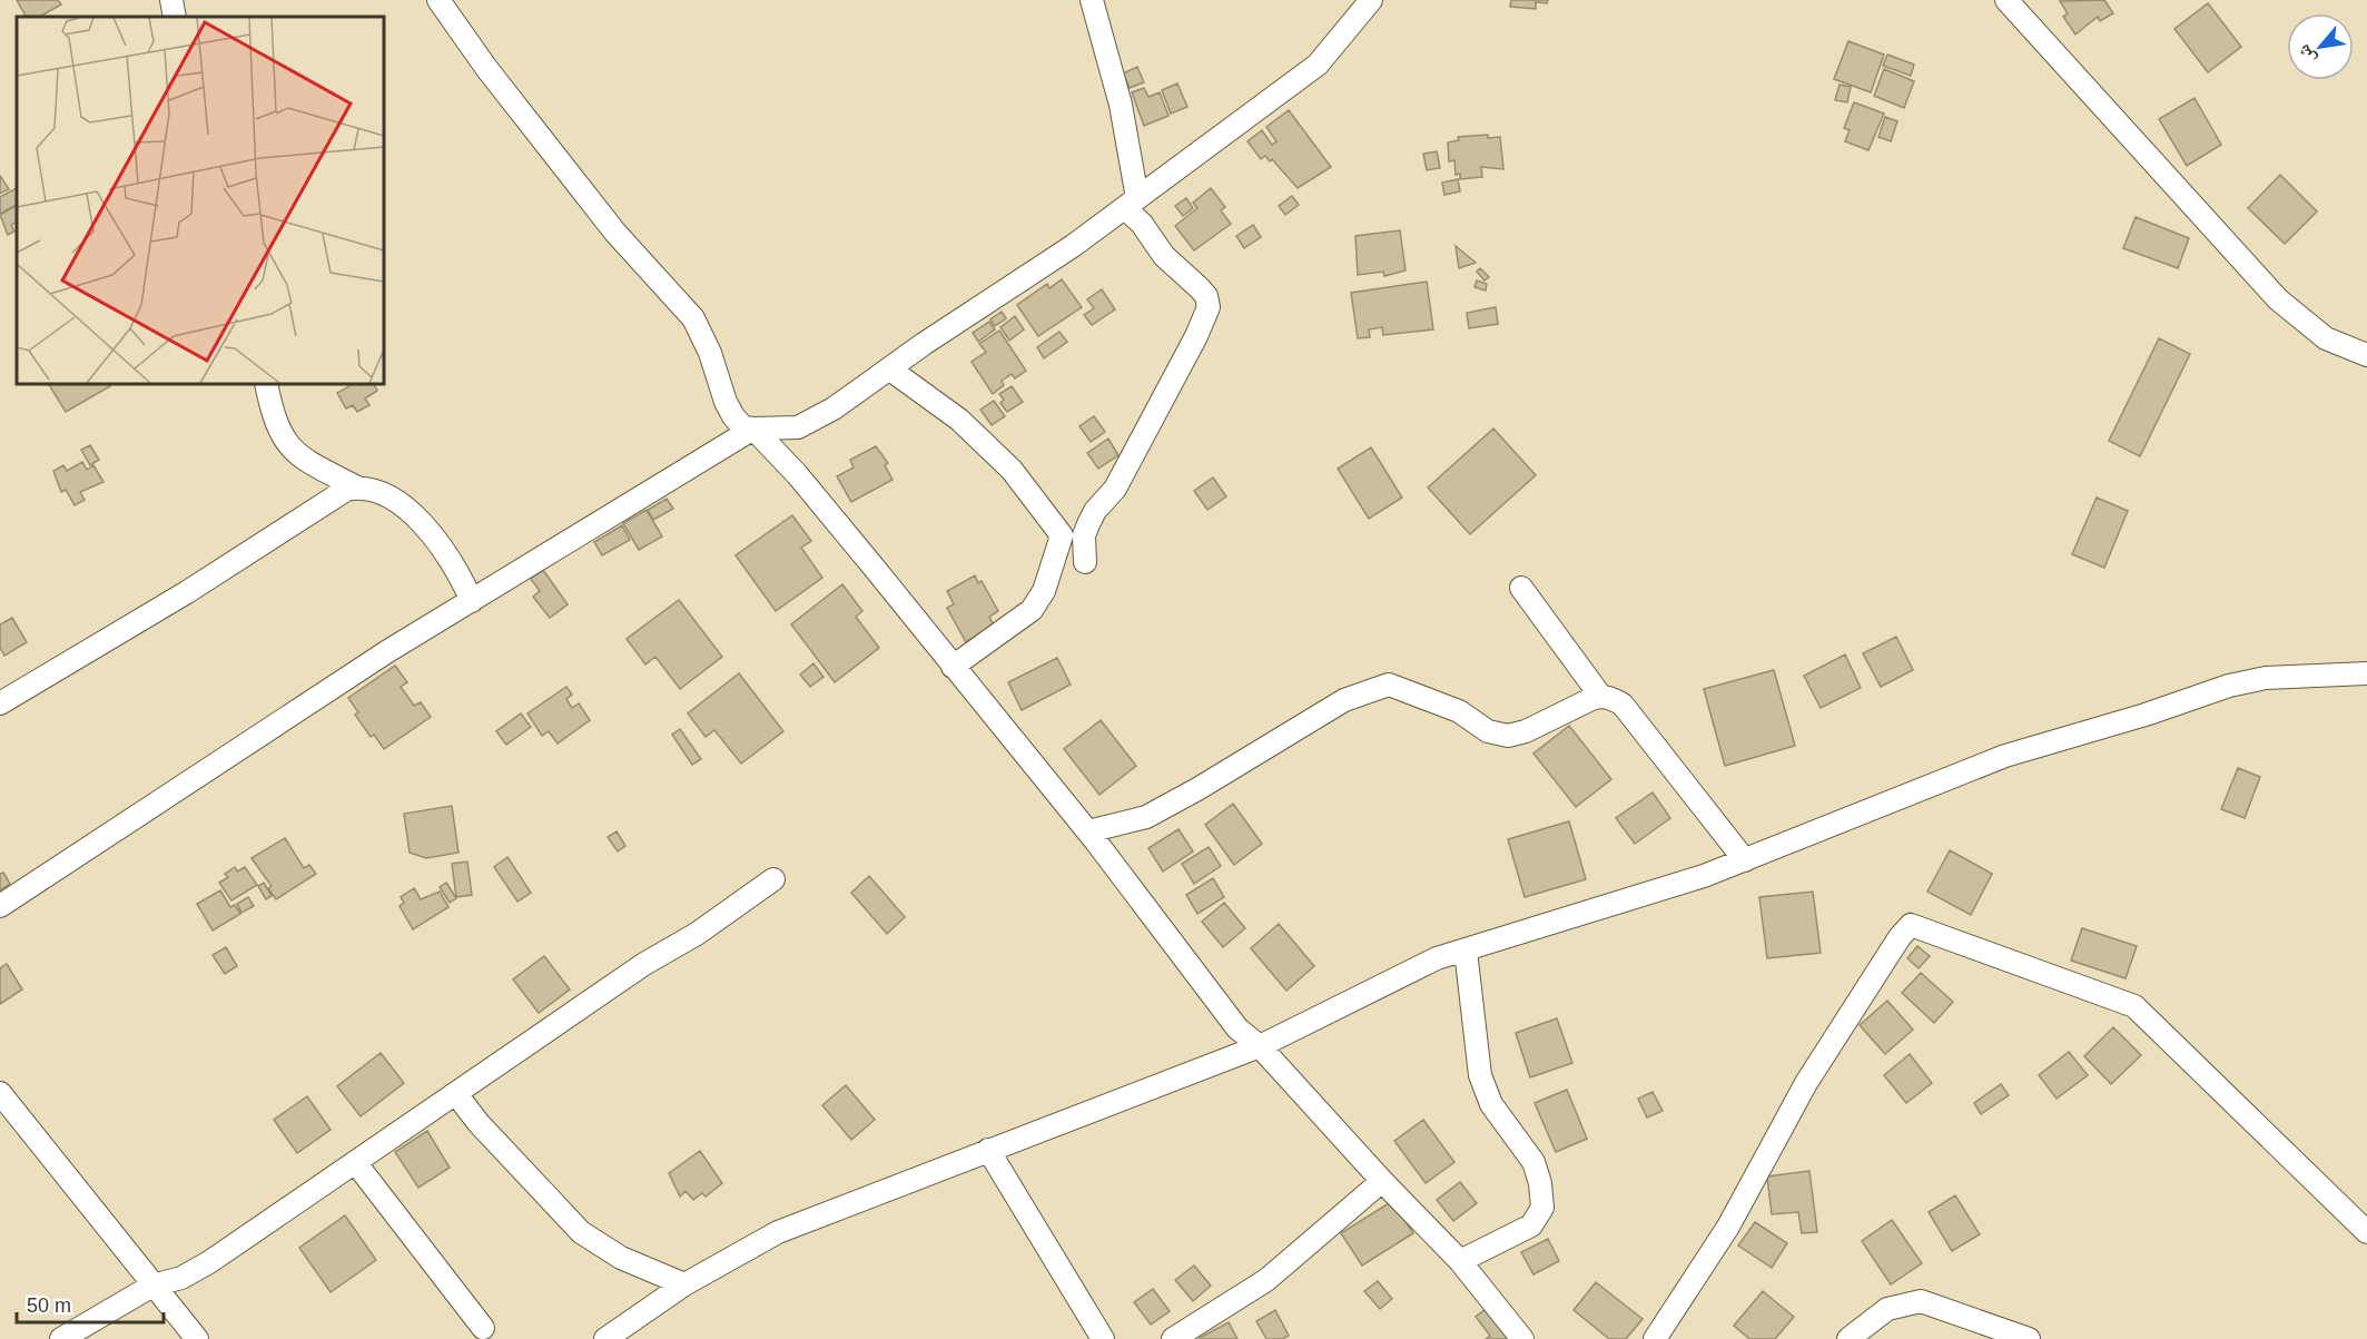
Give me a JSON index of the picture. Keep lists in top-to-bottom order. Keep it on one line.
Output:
{"scale_bar":"50 m","north":"bottom left"}
